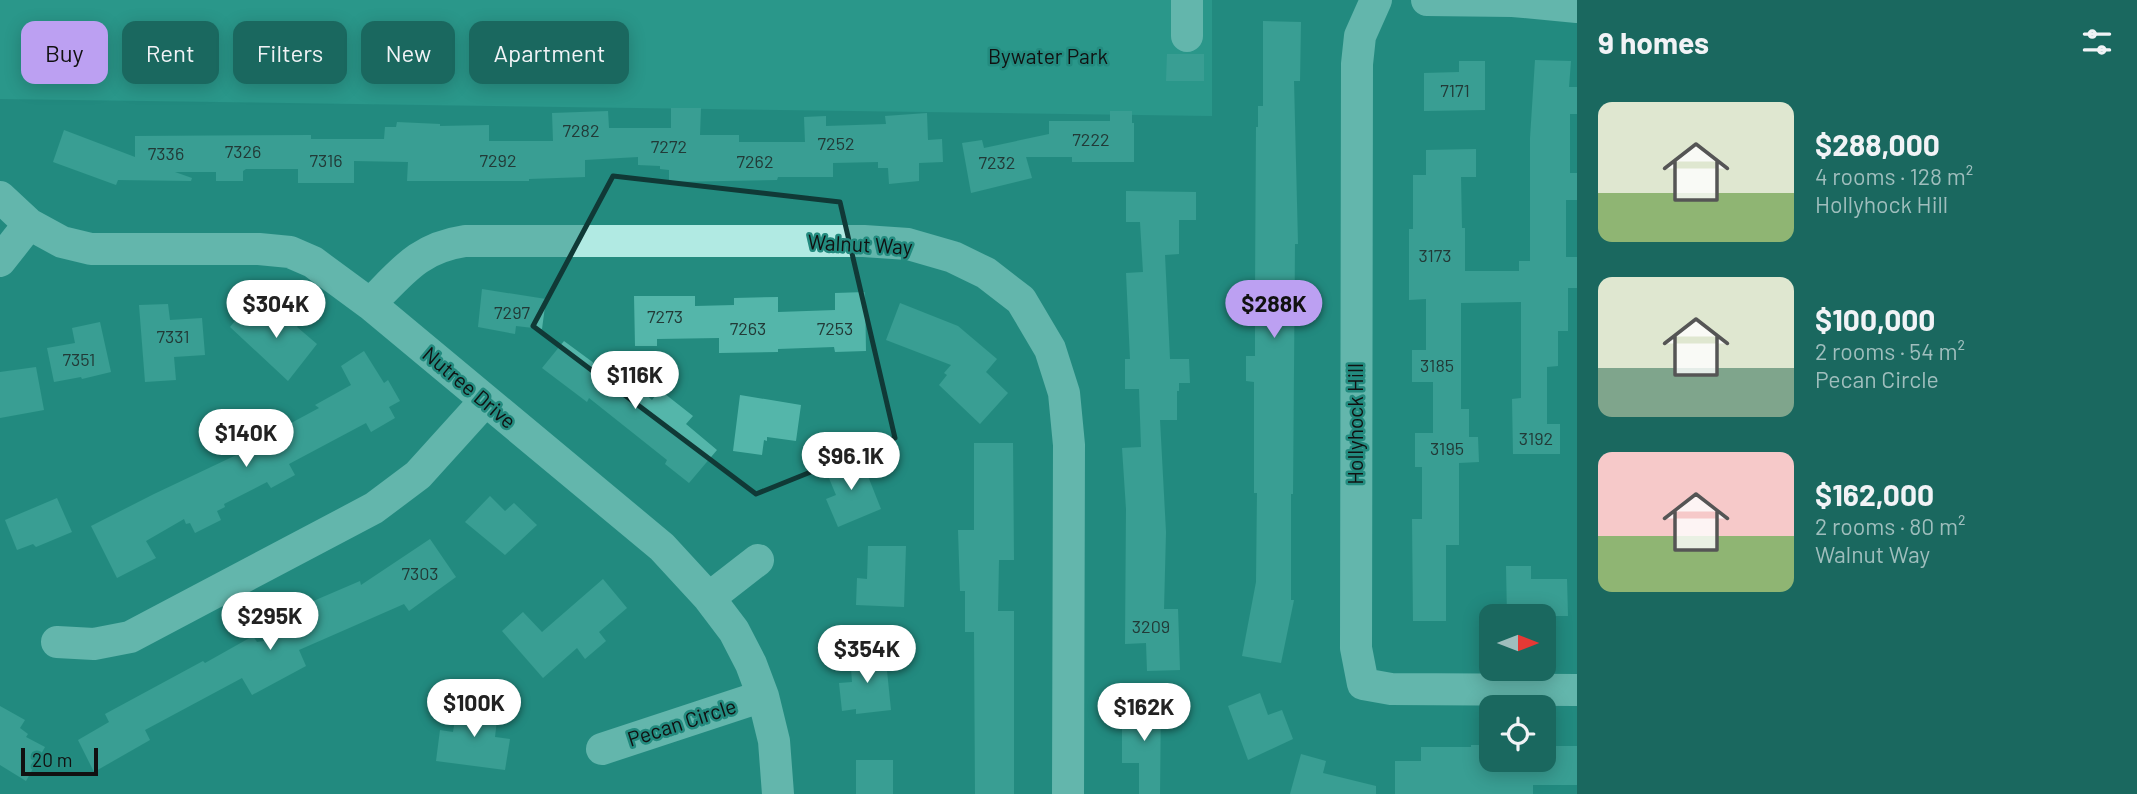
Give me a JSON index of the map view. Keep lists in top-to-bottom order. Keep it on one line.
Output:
{"streets":{"street":["Walnut Way","Nutree Drive","Hollyhock Hill","Pecan Circle"]},"crossings":[["Walnut Way","Nutree Drive"],["Nutree Drive","Pecan Circle"]],"parks":["Bywater Park"],"house_numbers":["7171","7282","7222","7252","7272","7326","7336","7316","7292","7262","7232","3173","7297","7273","7263","7253","7331","7351","3185","3192","3195","7303","3209"],"scale_bar":"20 m","north":"right","page":{"heading":"9 homes","chip":["Buy","Rent","Filters","New","Apartment"],"list":[{"name":"$288,000","note":"4 rooms · 128 m² · Hollyhock Hill"},{"name":"$100,000","note":"2 rooms · 54 m² · Pecan Circle"},{"name":"$162,000","note":"2 rooms · 80 m² · Walnut Way"}],"price":["$304K","$288K","$116K","$140K","$96.1K","$295K","$354K","$100K","$162K"],"scale":"20 m"}}
